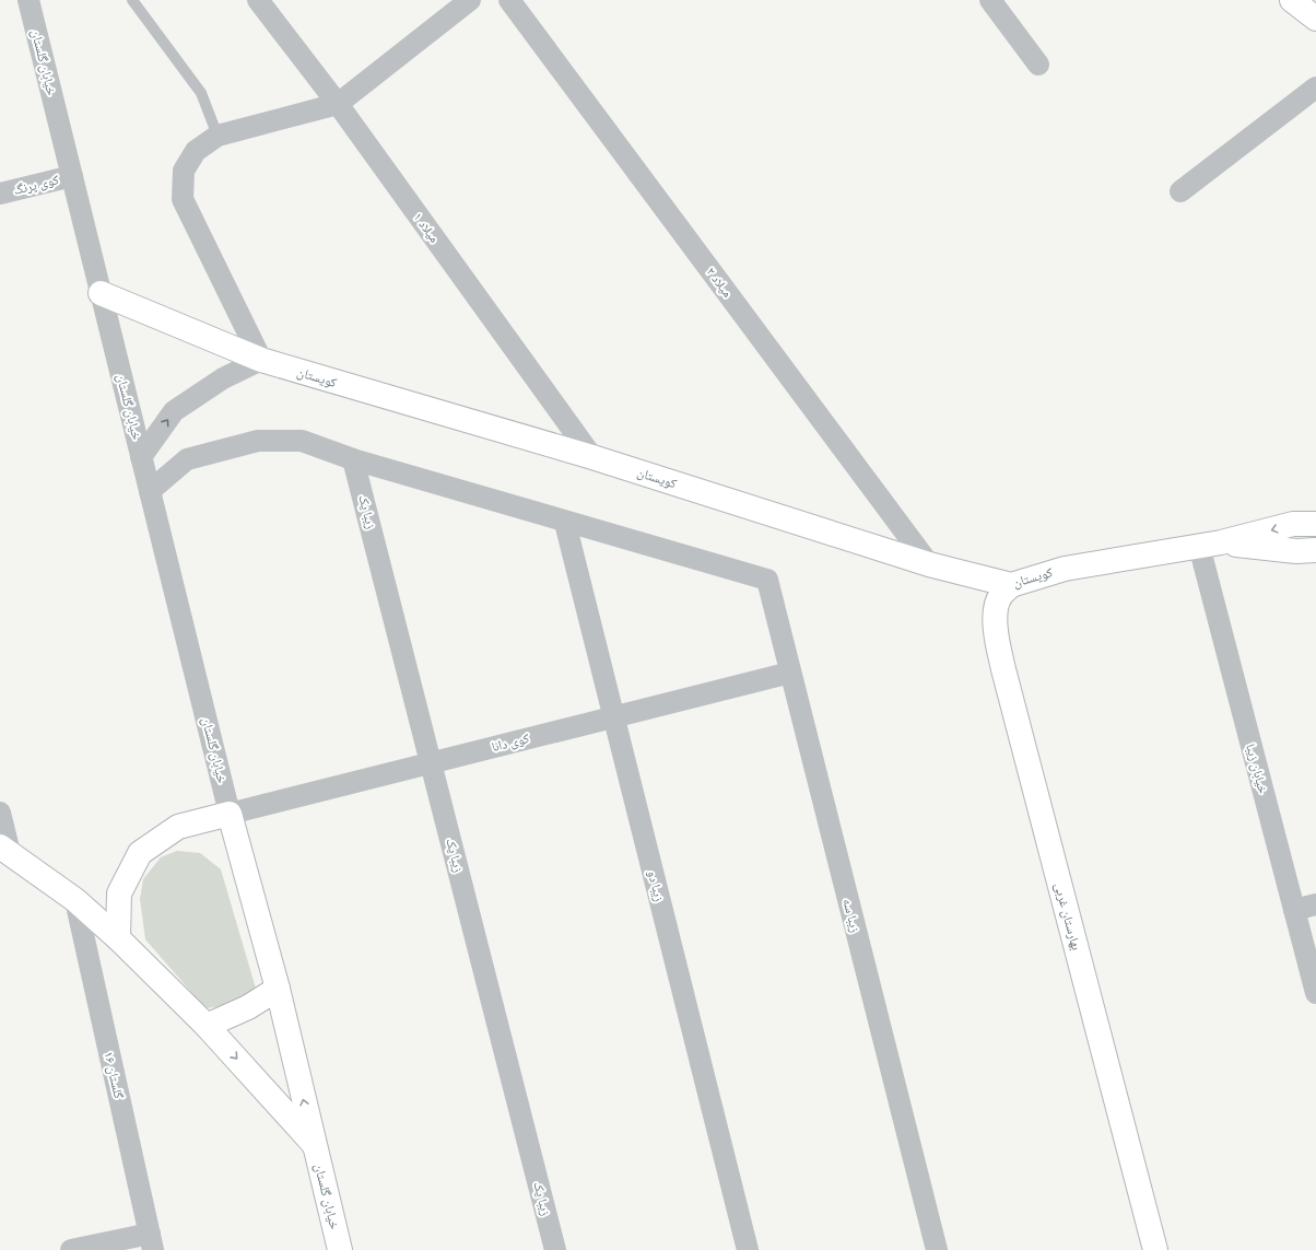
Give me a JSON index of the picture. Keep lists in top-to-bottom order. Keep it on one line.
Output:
{"streets":{"street":["خیابان گلستان","کوی پرنگ","میلاد ۱","میلاد ۲","کویستان","زیبا یک","کوی دانا","خیابان زیبا","زیبا دو","زیبا سه","بهارستان غربی","گلستان ۱۶"]},"crossings":[["خیابان گلستان","کوی پرنگ"],["خیابان گلستان","کویستان"],["خیابان گلستان","کوی دانا"],["میلاد ۱","کویستان"],["میلاد ۲","کویستان"],["کویستان","خیابان زیبا"],["کویستان","بهارستان غربی"],["زیبا یک","کوی دانا"],["کوی دانا","زیبا دو"],["کوی دانا","زیبا سه"],["زیبا دو","زیبا سه"]]}
